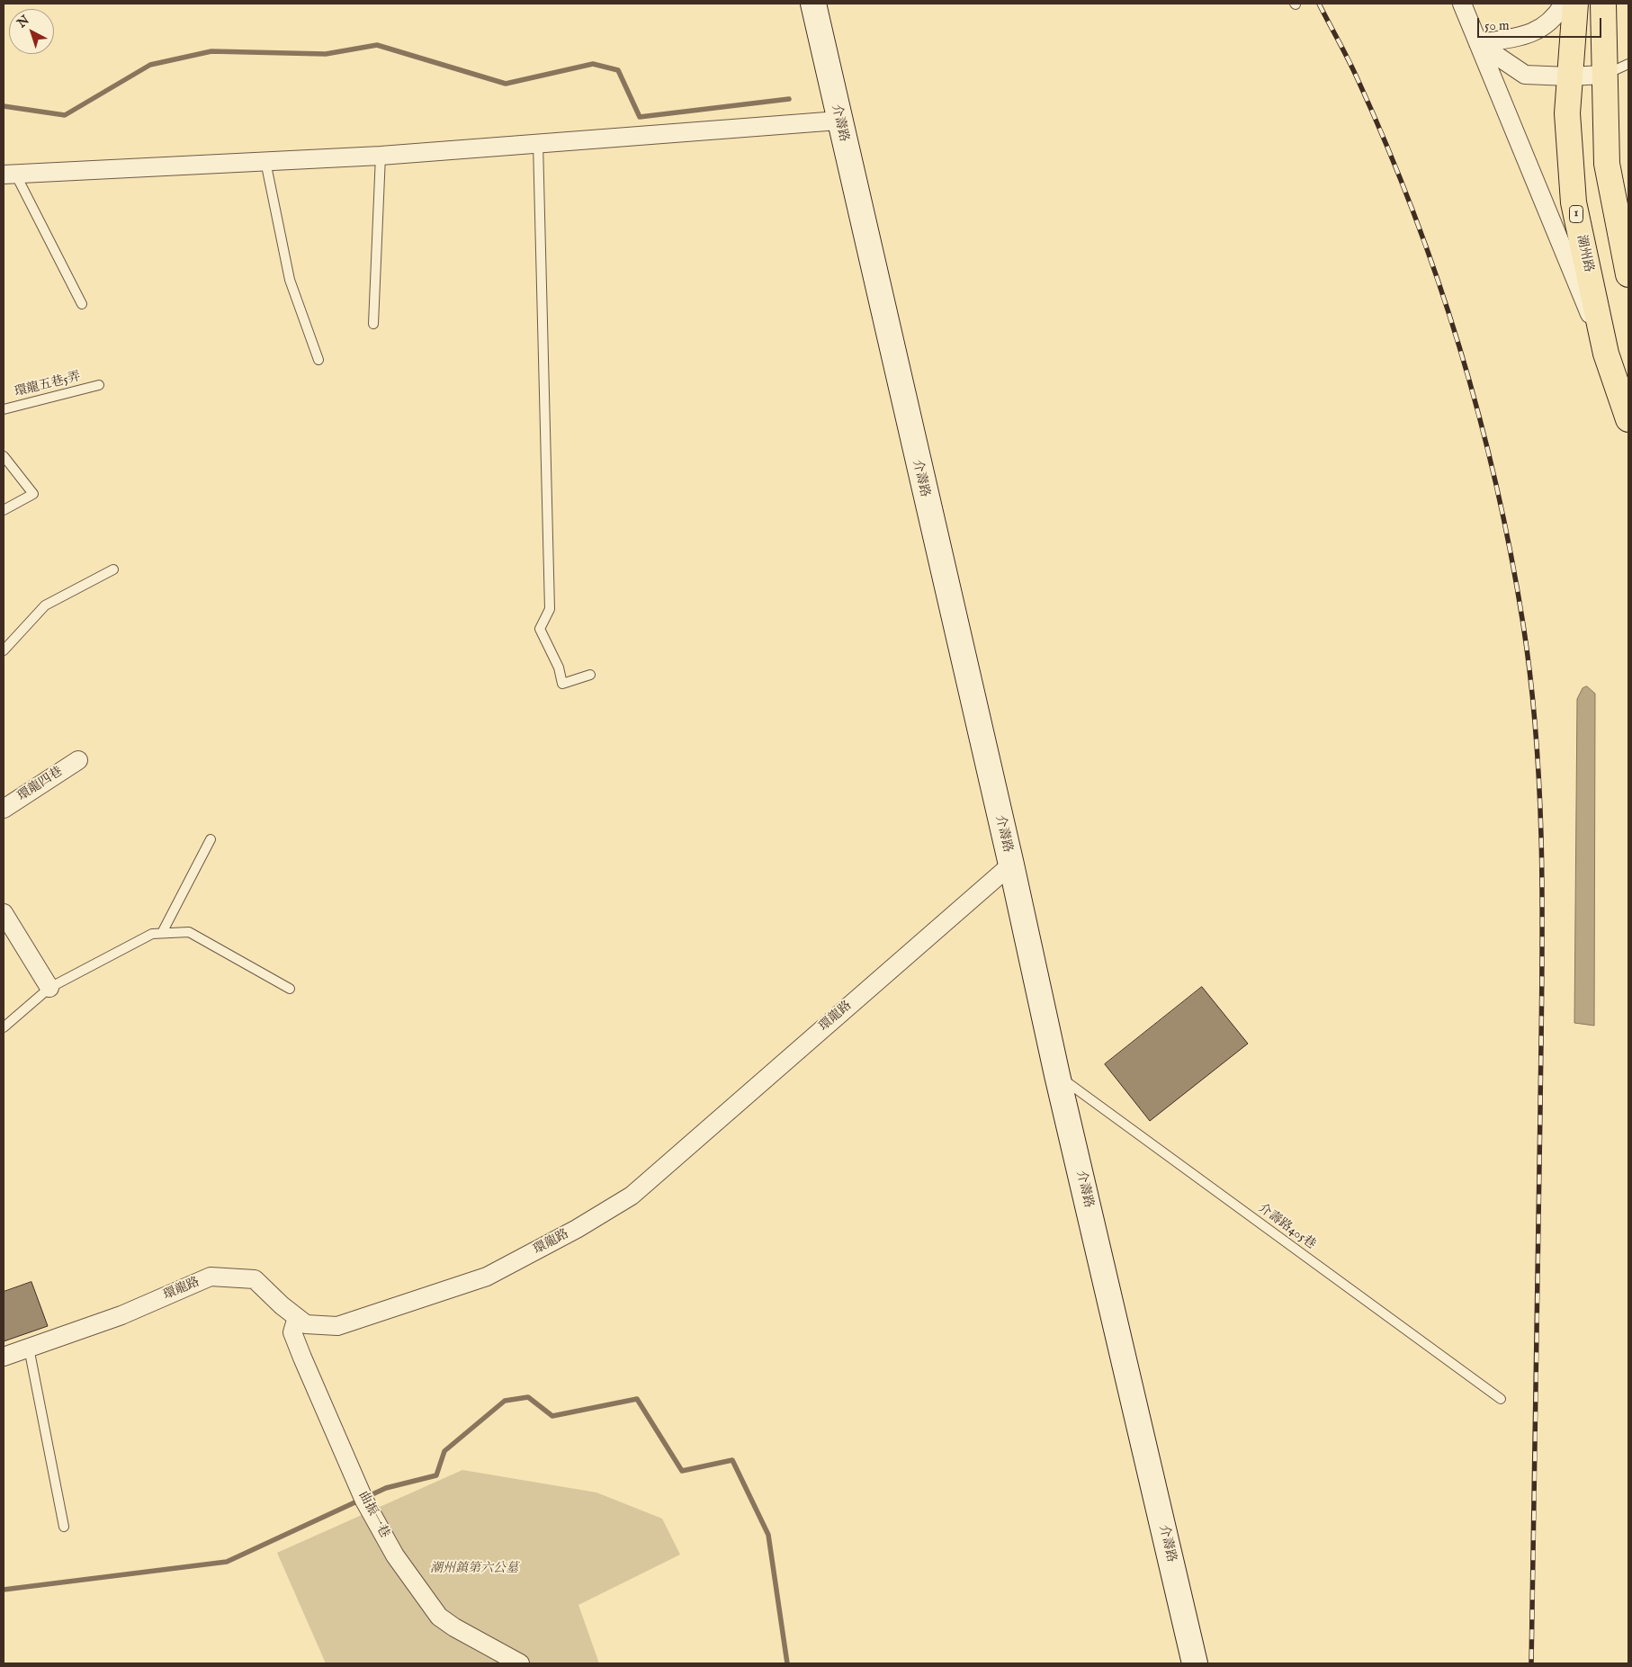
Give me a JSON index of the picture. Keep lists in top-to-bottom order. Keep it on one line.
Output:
{"streets":{"main road":["介壽路","1","潮州路"],"street":["環龍四巷","環龍路","曲振一巷"],"lane":["環龍五巷5弄","介壽路405巷"]},"crossings":[["介壽路","環龍路"],["介壽路","介壽路405巷"],["環龍路","曲振一巷"]],"parks":["潮州鎮第六公墓"],"scale_bar":"50 m","north":"top left"}
